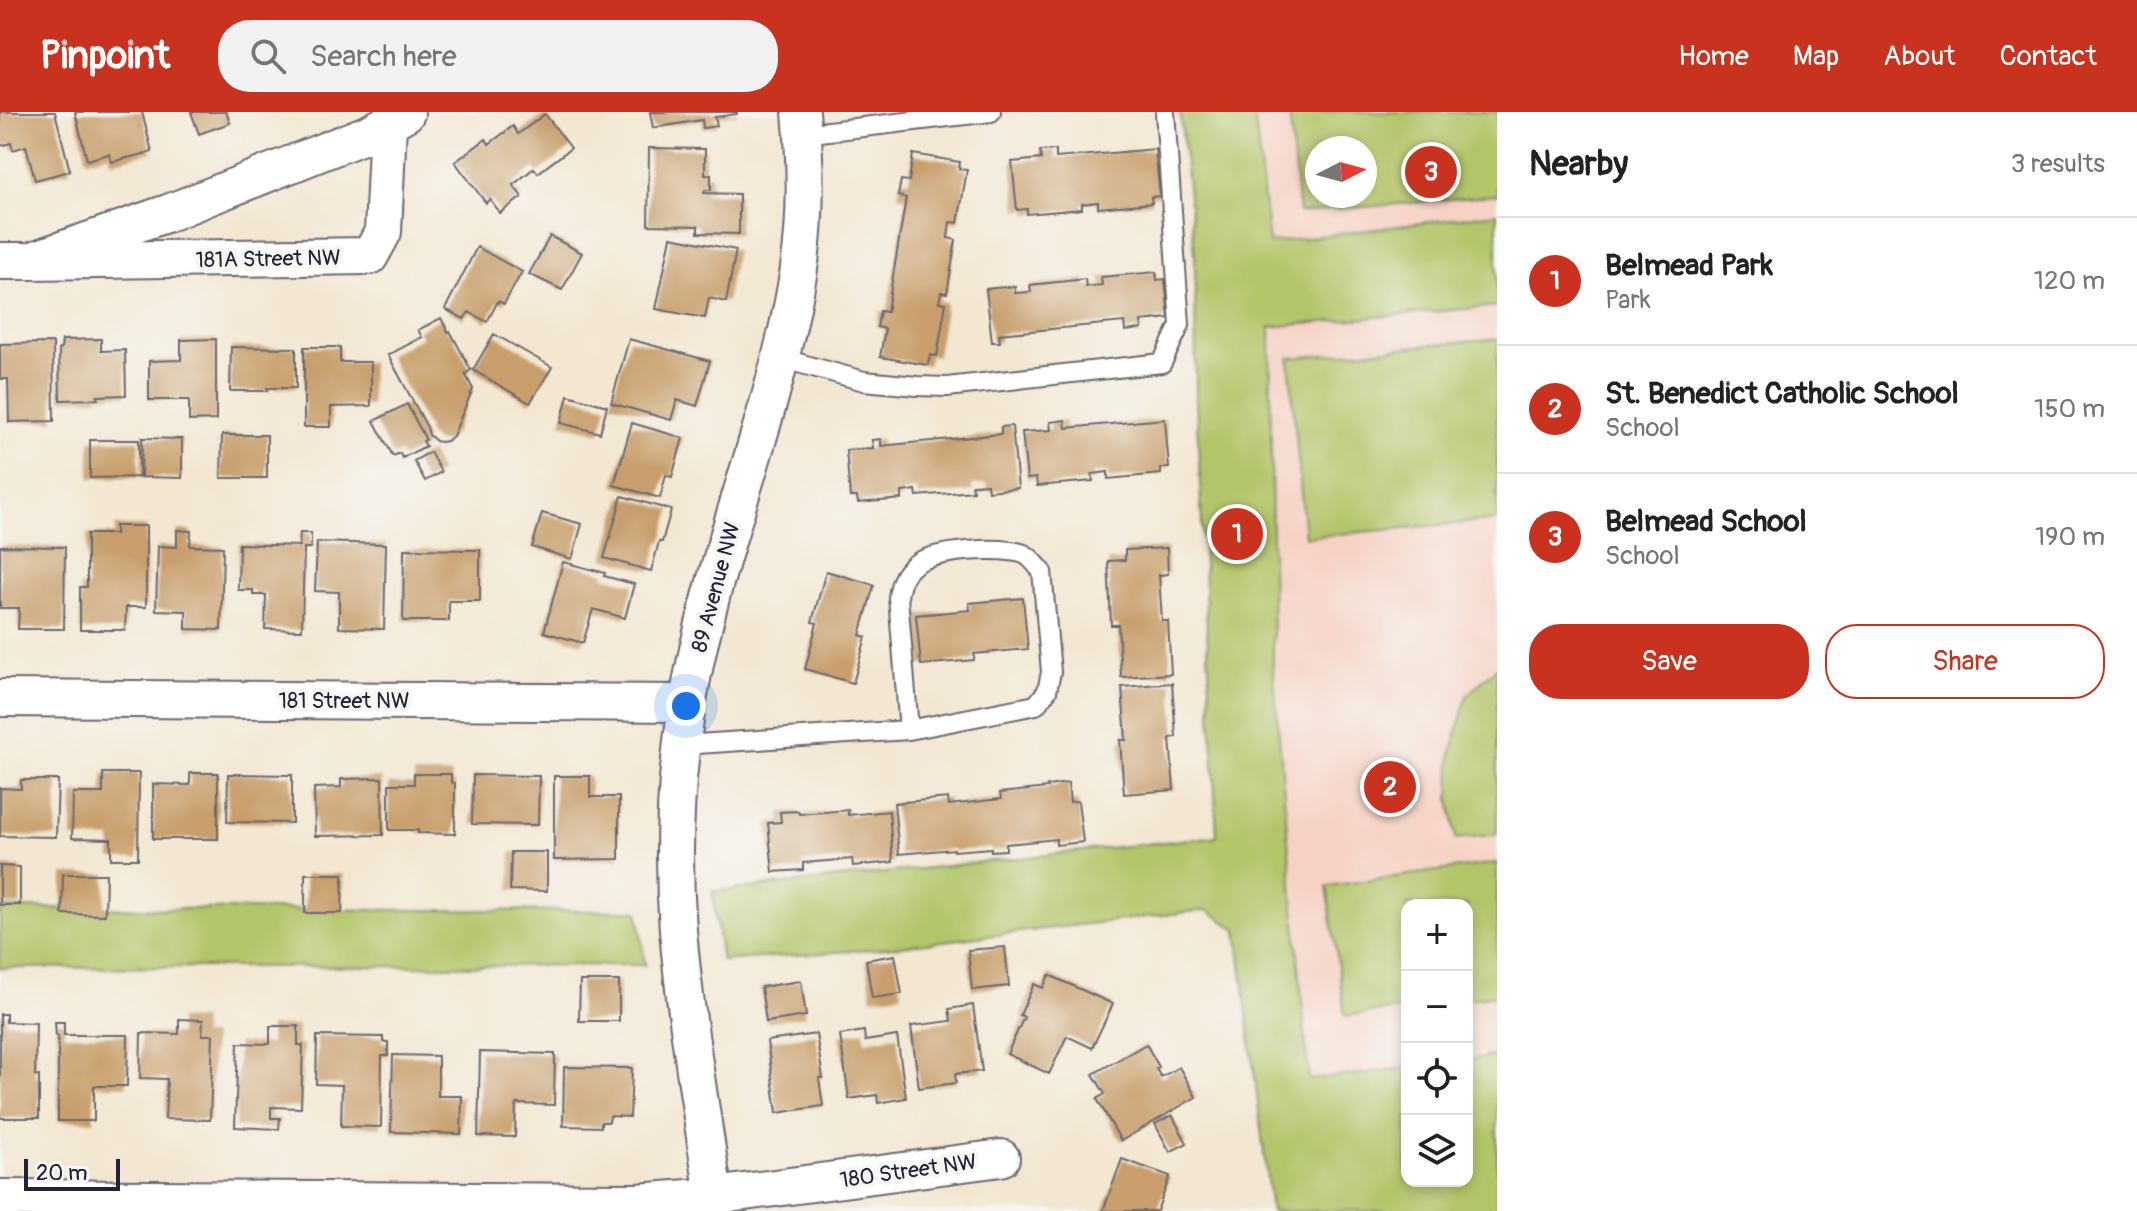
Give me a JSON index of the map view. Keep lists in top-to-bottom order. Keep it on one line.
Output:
{"streets":{"street":["181A Street NW","89 Avenue NW","181 Street NW","180 Street NW"]},"crossings":[["89 Avenue NW","181 Street NW"],["89 Avenue NW","180 Street NW"]],"scale_bar":"20 m","north":"right","page":{"header":"Pinpoint","search":"Search here","nav":["Home","Map","About","Contact"],"heading":["Nearby","3 results"],"pins":["3","1","2"],"list":[{"mark":"1","name":"Belmead Park","note":"Park","value":"120 m"},{"mark":"2","name":"St. Benedict Catholic School","note":"School","value":"150 m"},{"mark":"3","name":"Belmead School","note":"School","value":"190 m"}],"buttons":["Save","Share"],"map_buttons":["+","−"],"scale":"20 m"}}
